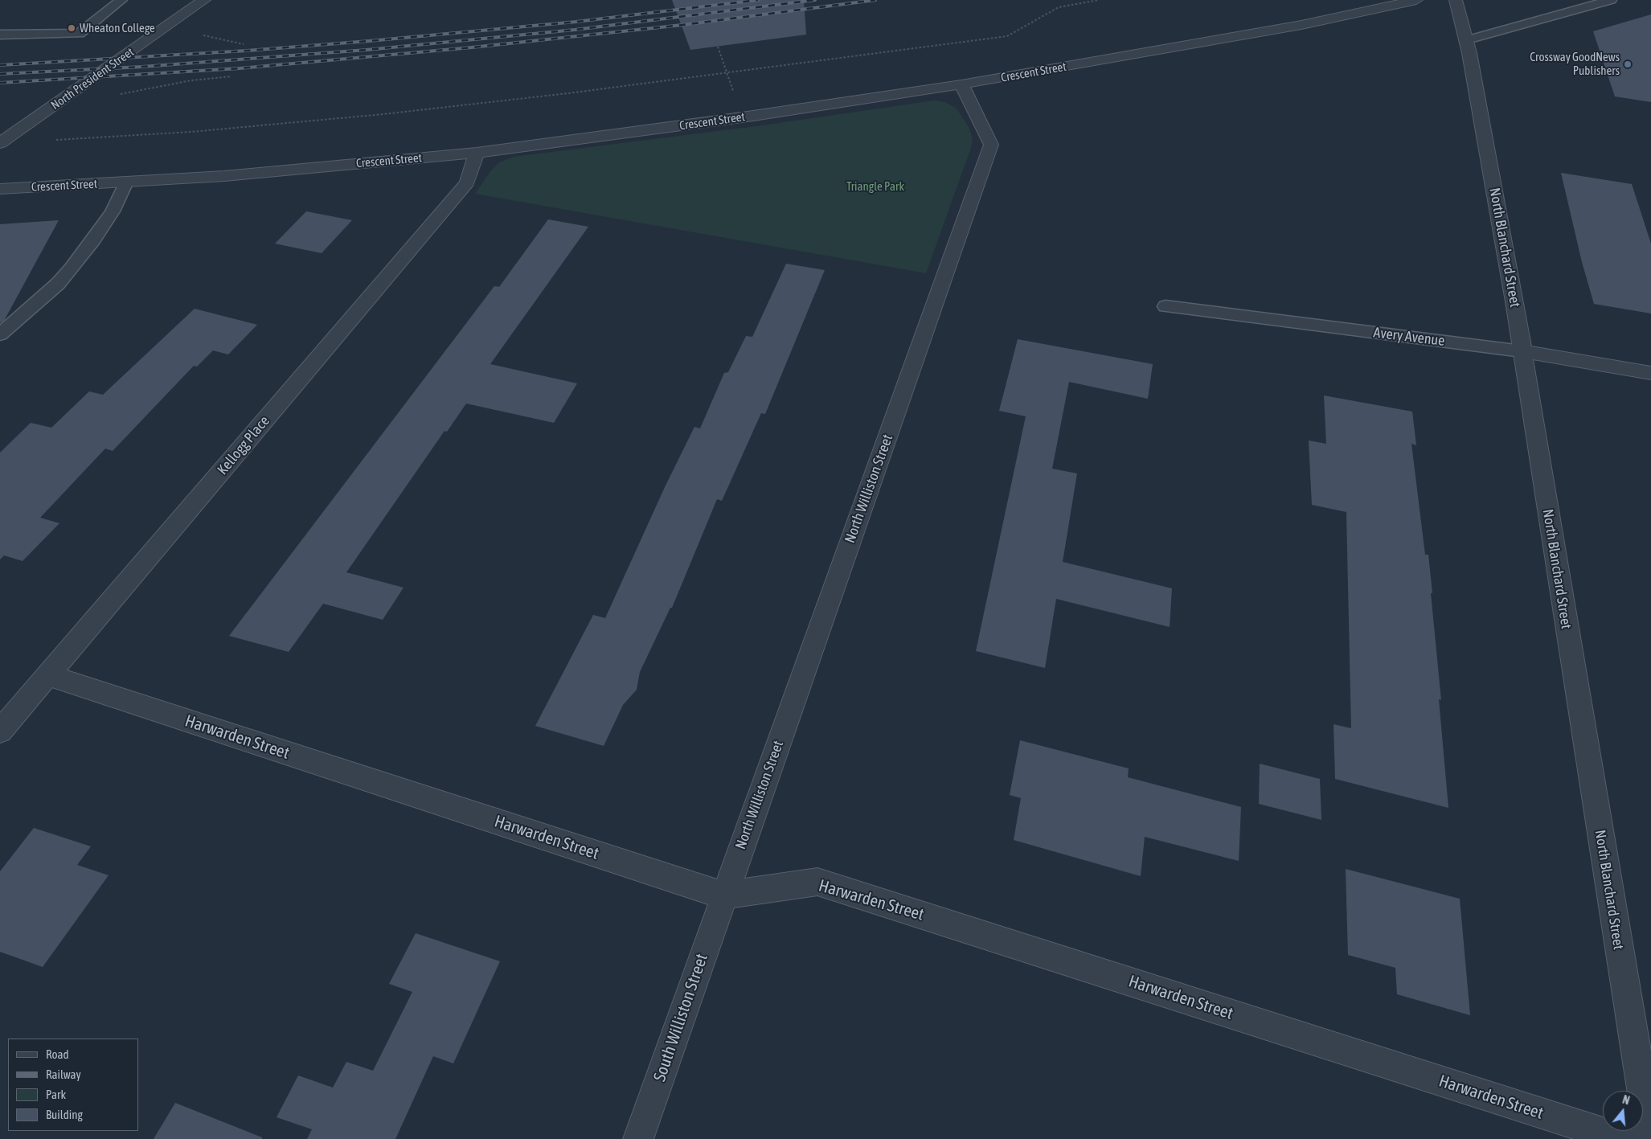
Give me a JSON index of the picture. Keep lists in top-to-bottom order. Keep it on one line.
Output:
{"streets":{"street":["Crescent Street","North President Street","North Blanchard Street","Avery Avenue","Kellogg Place","North Williston Street","Harwarden Street","South Williston Street"]},"crossings":[["Crescent Street","Kellogg Place"],["Crescent Street","North Williston Street"],["North Blanchard Street","Avery Avenue"],["Kellogg Place","Harwarden Street"],["North Williston Street","Harwarden Street"],["North Williston Street","South Williston Street"],["Harwarden Street","South Williston Street"]],"parks":["Triangle Park"],"places":["Wheaton College","Crossway GoodNews Publishers"],"legend":["Road","Railway","Park","Building"],"north":"top"}
